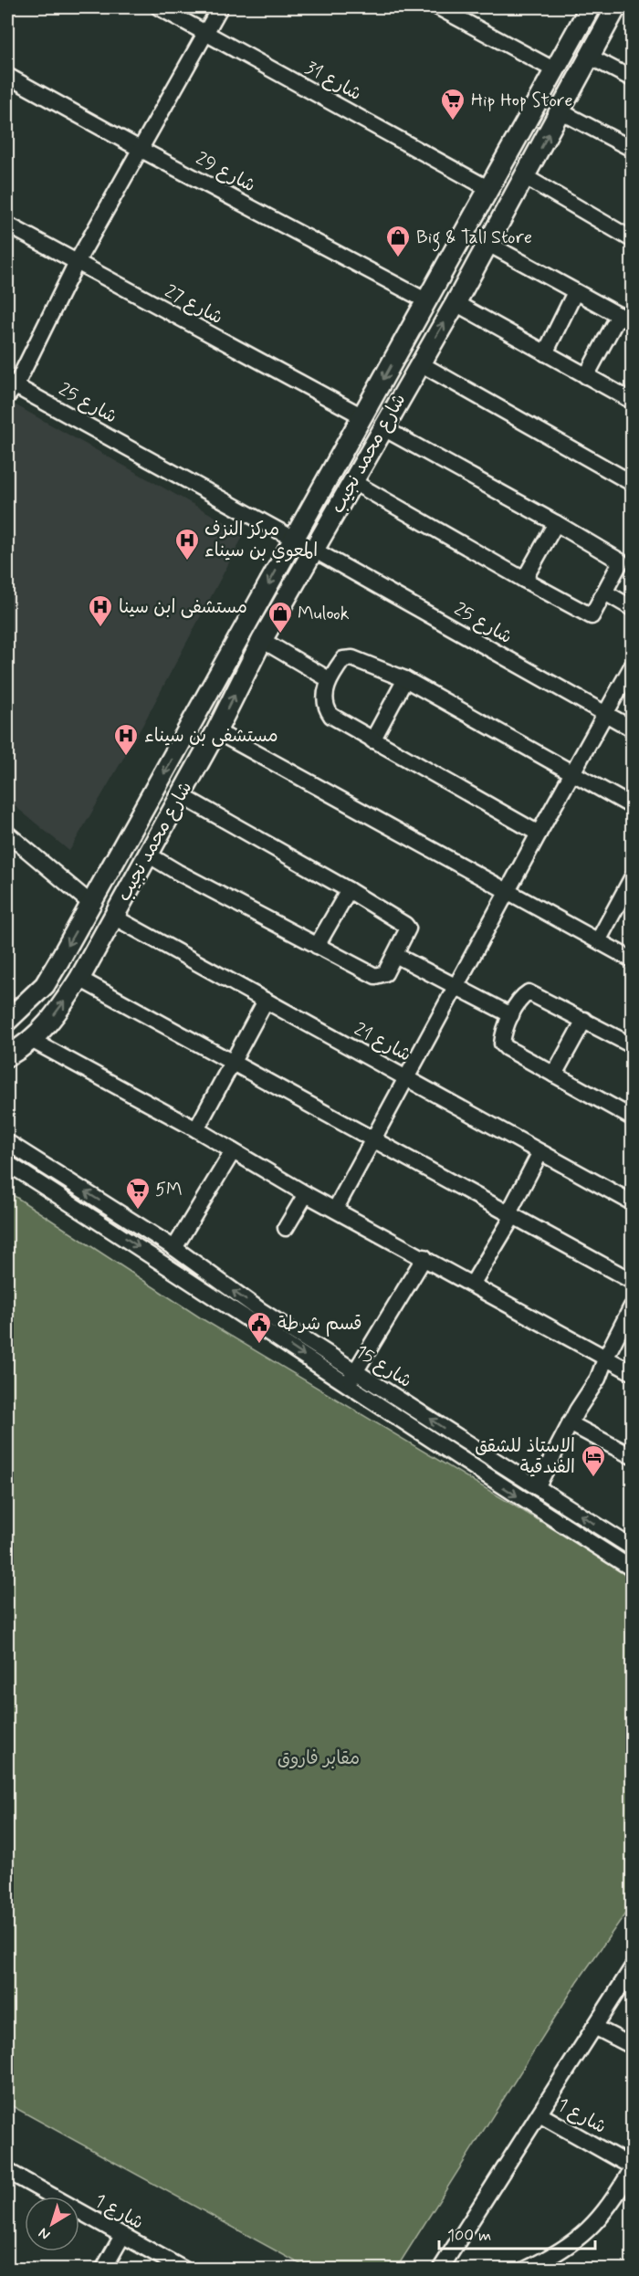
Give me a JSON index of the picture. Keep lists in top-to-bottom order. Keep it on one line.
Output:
{"streets":{"main road":["شارع محمد نجيب"],"street":["شارع 31","شارع 29","شارع 27","شارع 25","شارع 21","شارع 15","شارع 1"]},"crossings":[["شارع 31","شارع محمد نجيب"],["شارع 29","شارع محمد نجيب"],["شارع 27","شارع محمد نجيب"],["شارع 25","شارع محمد نجيب"],["شارع محمد نجيب","شارع 21"]],"parks":["مقابر فاروق"],"places":{"supermarket":["Hip Hop Store","5M"],"shop":["Big & Tall Store","Mulook"],"hospital":["مركز النزف المعوي بن سيناء","مستشفى ابن سينا","مستشفى بن سيناء"],"public building":["قسم شرطة"],"hotel":["الاستاذ للشقق الفندقية"]},"scale_bar":"100 m","north":"bottom left"}
